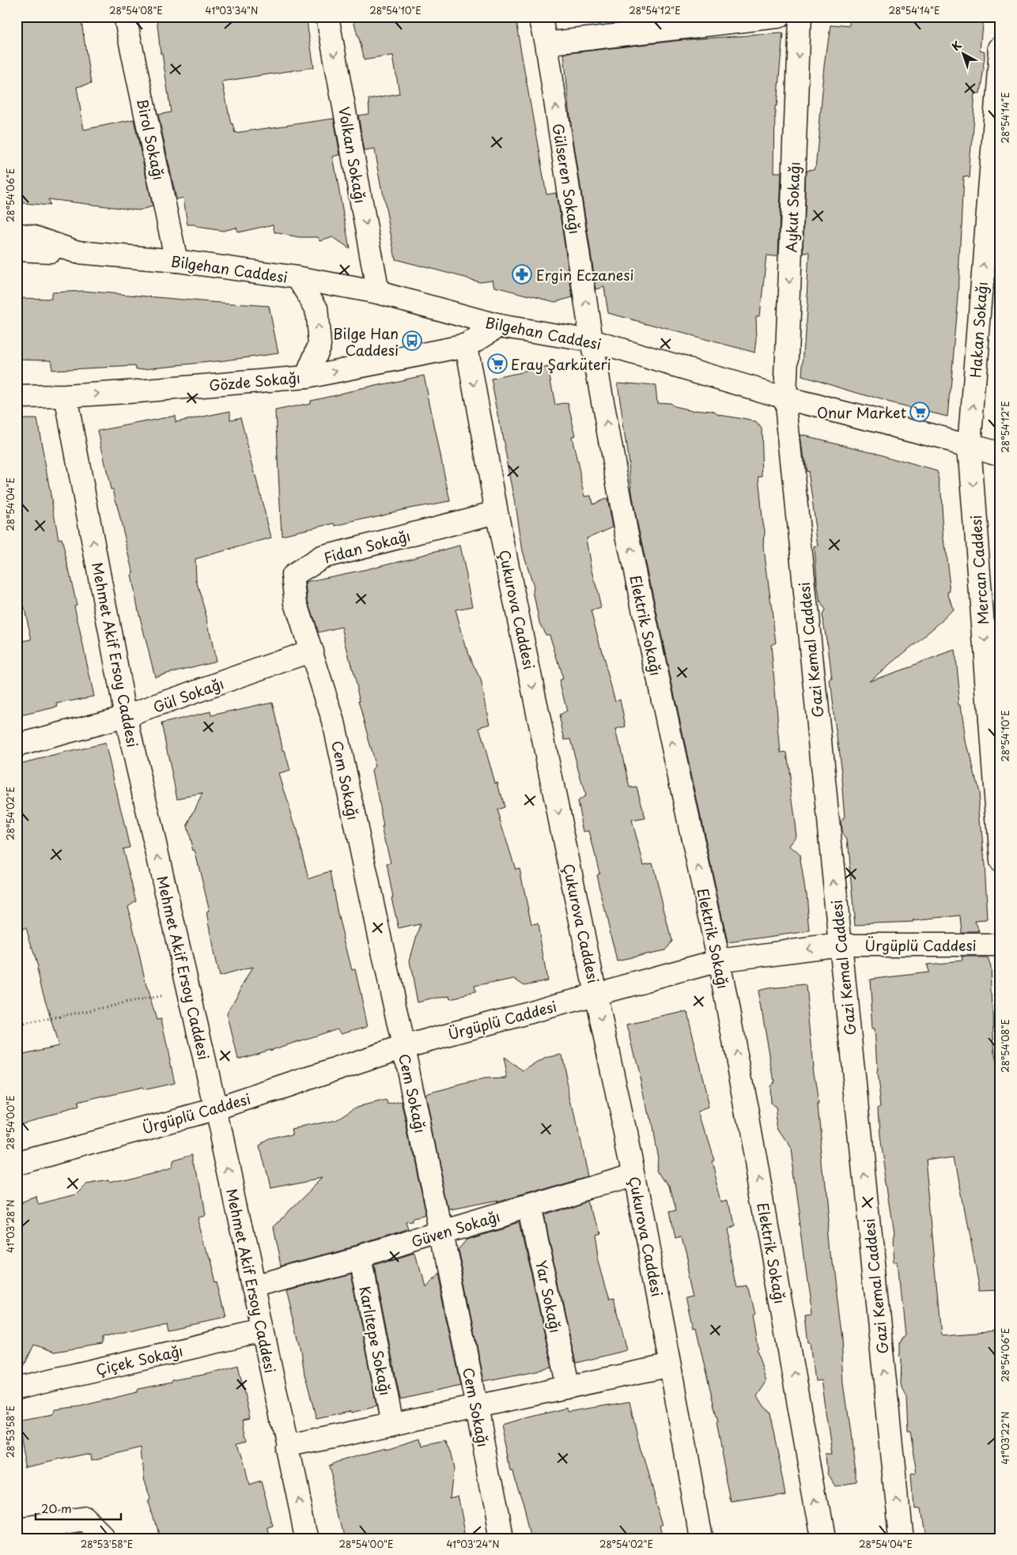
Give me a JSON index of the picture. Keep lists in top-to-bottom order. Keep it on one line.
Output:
{"streets":{"street":["Birol Sokağı","Volkan Sokağı","Gülseren Sokağı","Aykut Sokağı","Bilgehan Caddesi","Hakan Sokağı","Gözde Sokağı","Fidan Sokağı","Mercan Caddesi","Çukurova Caddesi","Elektrik Sokağı","Gazi Kemal Caddesi","Mehmet Akif Ersoy Caddesi","Gül Sokağı","Cem Sokağı","Ürgüplü Caddesi","Güven Sokağı","Yar Sokağı","Karlıtepe Sokağı","Çiçek Sokağı"]},"crossings":[["Birol Sokağı","Bilgehan Caddesi"],["Volkan Sokağı","Bilgehan Caddesi"],["Gülseren Sokağı","Bilgehan Caddesi"],["Gülseren Sokağı","Elektrik Sokağı"],["Aykut Sokağı","Bilgehan Caddesi"],["Aykut Sokağı","Gazi Kemal Caddesi"],["Bilgehan Caddesi","Hakan Sokağı"],["Bilgehan Caddesi","Mercan Caddesi"],["Bilgehan Caddesi","Elektrik Sokağı"],["Bilgehan Caddesi","Gazi Kemal Caddesi"],["Hakan Sokağı","Mercan Caddesi"],["Gözde Sokağı","Çukurova Caddesi"],["Gözde Sokağı","Mehmet Akif Ersoy Caddesi"],["Fidan Sokağı","Çukurova Caddesi"],["Fidan Sokağı","Gül Sokağı"],["Fidan Sokağı","Cem Sokağı"],["Çukurova Caddesi","Ürgüplü Caddesi"],["Çukurova Caddesi","Güven Sokağı"],["Elektrik Sokağı","Ürgüplü Caddesi"],["Gazi Kemal Caddesi","Ürgüplü Caddesi"],["Mehmet Akif Ersoy Caddesi","Gül Sokağı"],["Mehmet Akif Ersoy Caddesi","Ürgüplü Caddesi"],["Mehmet Akif Ersoy Caddesi","Güven Sokağı"],["Mehmet Akif Ersoy Caddesi","Çiçek Sokağı"],["Gül Sokağı","Cem Sokağı"],["Cem Sokağı","Ürgüplü Caddesi"],["Cem Sokağı","Güven Sokağı"],["Güven Sokağı","Yar Sokağı"],["Güven Sokağı","Karlıtepe Sokağı"]],"one_way":["Volkan Sokağı","Gülseren Sokağı","Aykut Sokağı","Hakan Sokağı","Gözde Sokağı","Mercan Caddesi","Çukurova Caddesi","Elektrik Sokağı","Gazi Kemal Caddesi","Mehmet Akif Ersoy Caddesi"],"places":{"pharmacy":["Ergin Eczanesi"],"bus stop":["Bilge Han Caddesi"],"supermarket":["Eray Şarküteri","Onur Market"]},"scale_bar":"20 m","north":"top left","coordinates":["28°54'08\"E","41°03'34\"N","28°54'10\"E","28°54'12\"E","28°54'14\"E","28°54'06\"E","28°54'04\"E","28°54'02\"E","28°54'00\"E","41°03'28\"N","28°53'58\"E","41°03'22\"N","41°03'24\"N"]}
